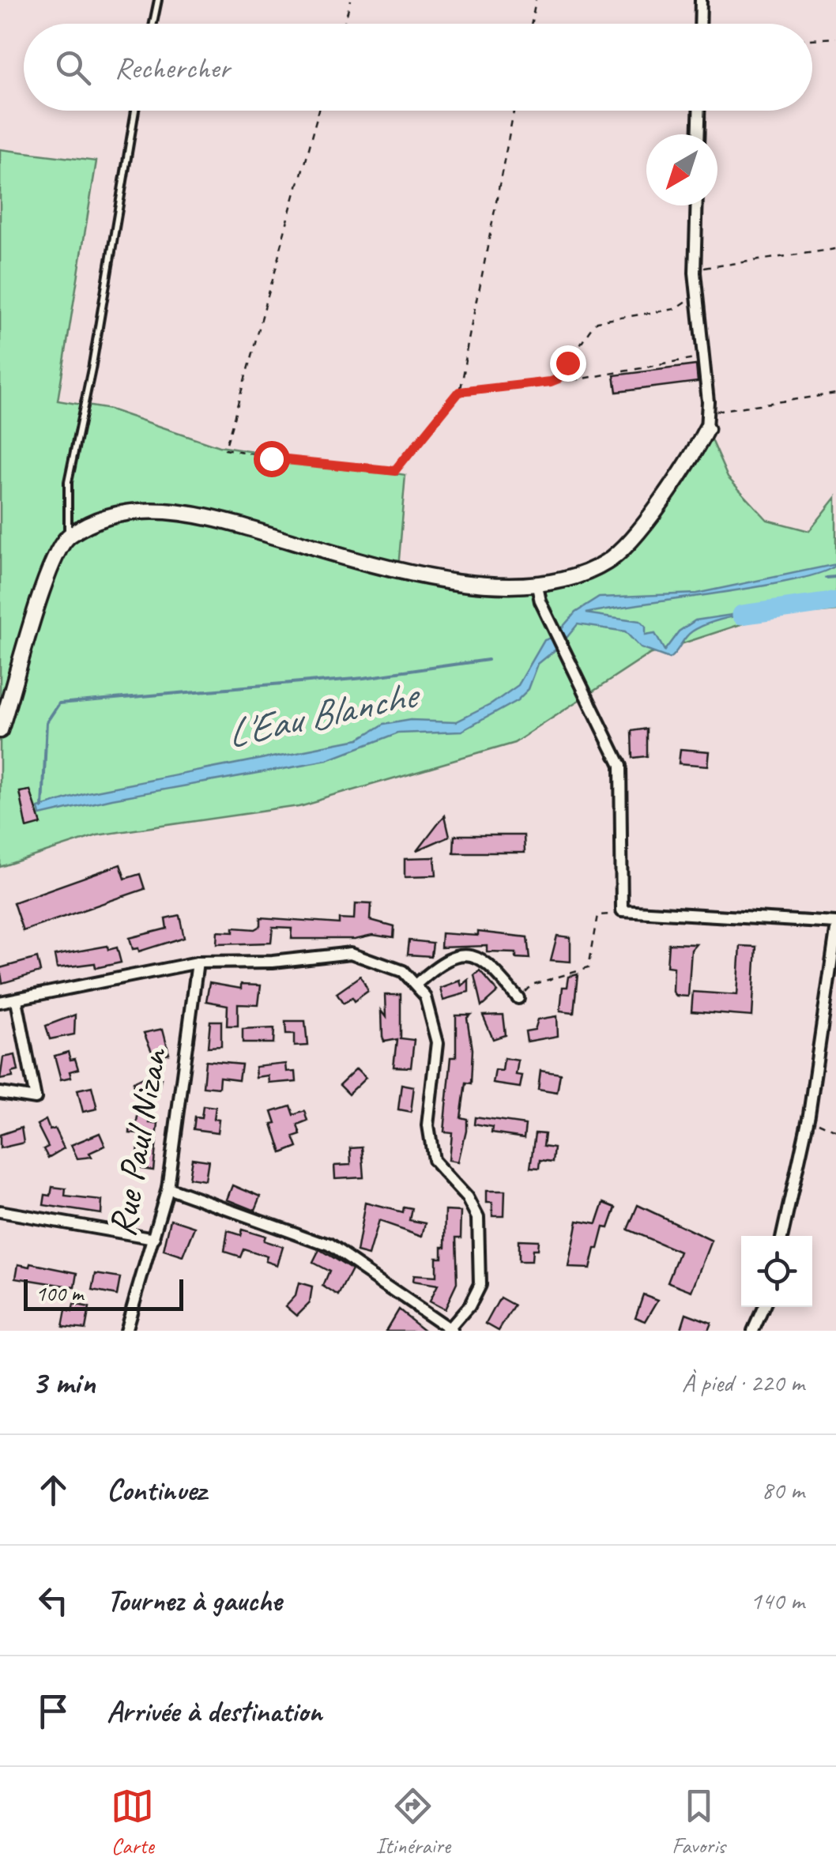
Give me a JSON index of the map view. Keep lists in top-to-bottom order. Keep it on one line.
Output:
{"streets":{"street":["Rue Paul Nizan"]},"water":["L'Eau Blanche"],"scale_bar":"100 m","north":"bottom left","page":{"search":"Rechercher","scale":"100 m","heading":["3 min","À pied · 220 m"],"list":[["Continuez","80 m"],["Tournez à gauche","140 m"],"Arrivée à destination"],"nav":["Carte","Itinéraire","Favoris"]}}
